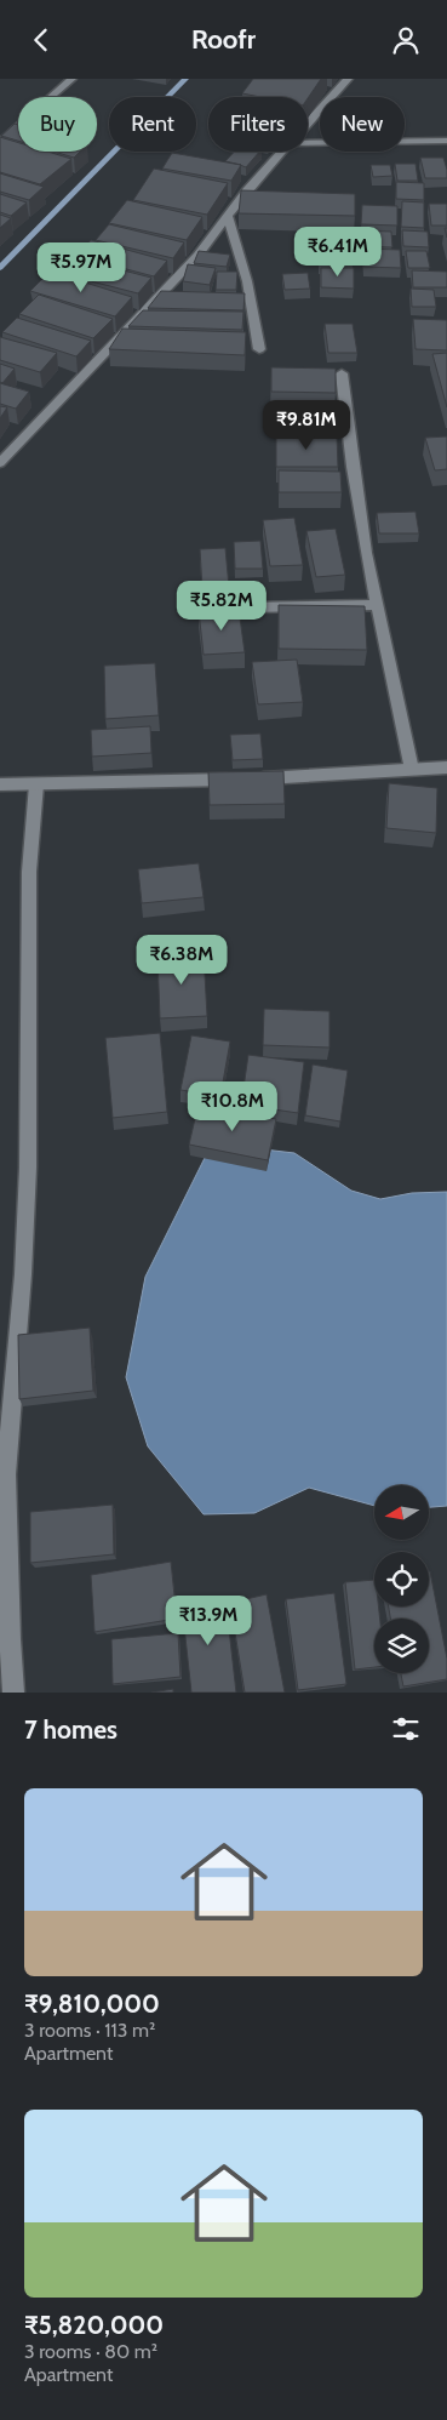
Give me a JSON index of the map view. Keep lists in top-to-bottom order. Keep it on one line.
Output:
{"north":"left","page":{"header":"Roofr","chip":["Buy","Rent","Filters","New"],"price":["₹6.41M","₹5.97M","₹9.81M","₹5.82M","₹6.38M","₹10.8M","₹13.9M"],"heading":"7 homes","list":[{"name":"₹9,810,000","note":"3 rooms · 113 m² · Apartment"},{"name":"₹5,820,000","note":"3 rooms · 80 m² · Apartment"}]}}
